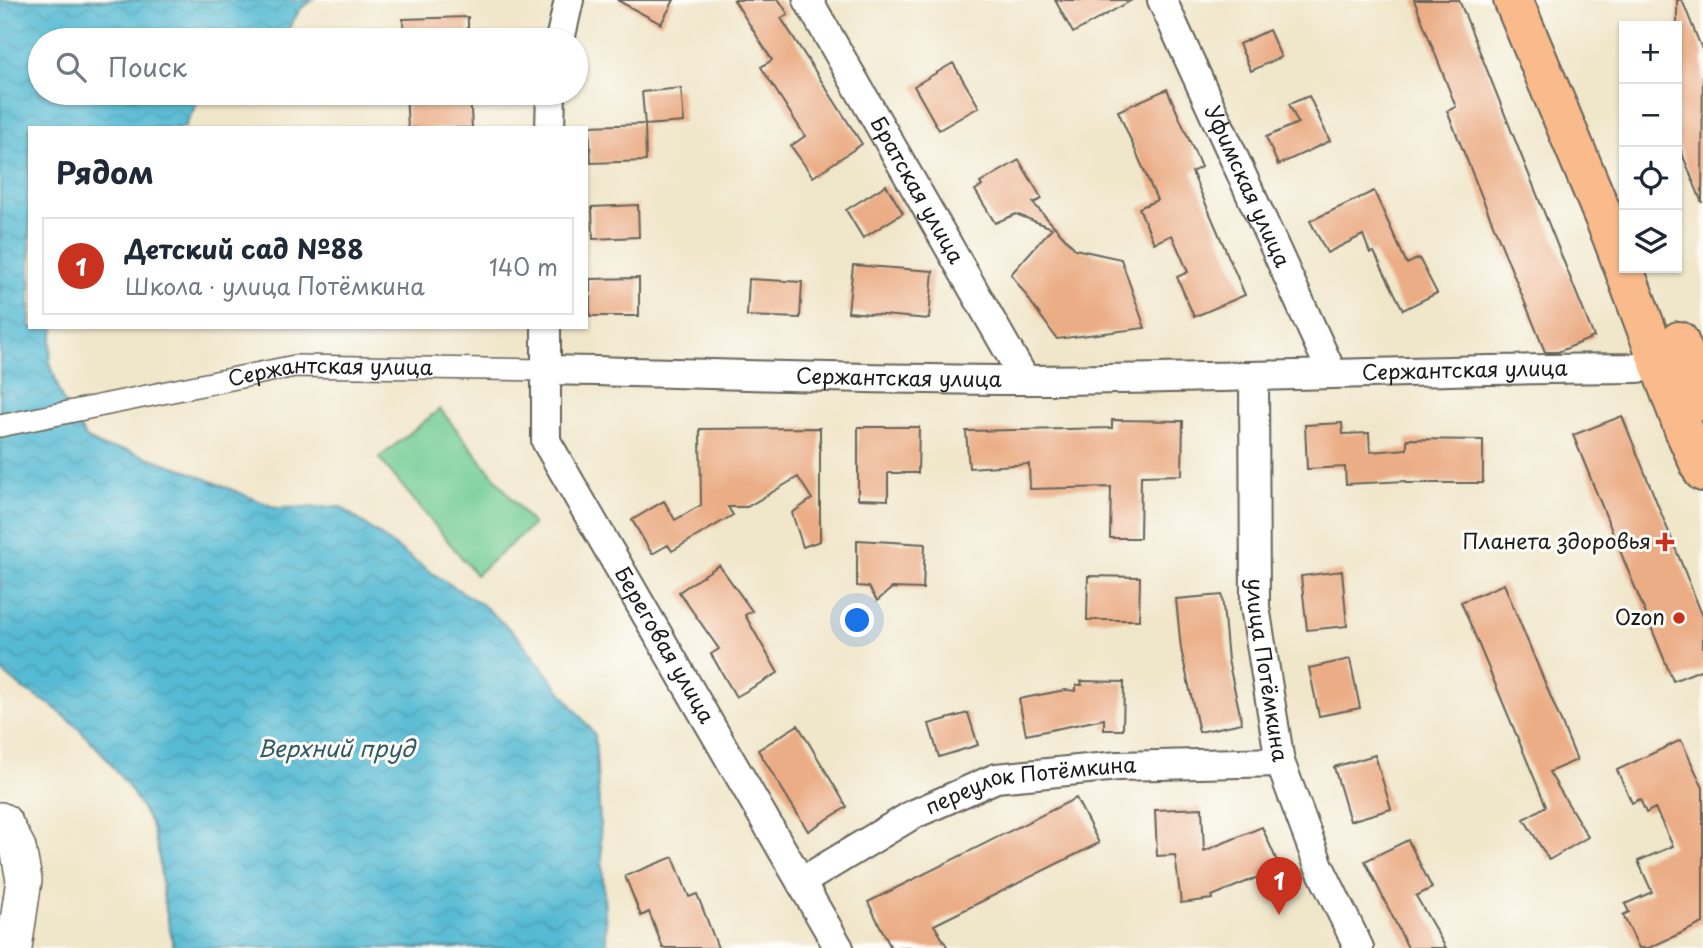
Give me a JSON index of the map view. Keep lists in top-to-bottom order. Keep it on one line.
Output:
{"streets":{"street":["Уфимская улица","Братская улица","Сержантская улица","Береговая улица","улица Потёмкина","переулок Потёмкина"]},"crossings":[["Уфимская улица","Сержантская улица"],["Братская улица","Сержантская улица"],["Сержантская улица","Береговая улица"],["Сержантская улица","улица Потёмкина"],["Береговая улица","переулок Потёмкина"],["улица Потёмкина","переулок Потёмкина"]],"water":["Верхний пруд"],"places":{"health":["Планета здоровья"],"other":["Ozon"]},"page":{"map_buttons":["+","−"],"search":"Поиск","heading":"Рядом","list":[{"mark":"1","name":"Детский сад №88","note":"Школа · улица Потёмкина","value":"140 m"}],"pins":"1"}}
